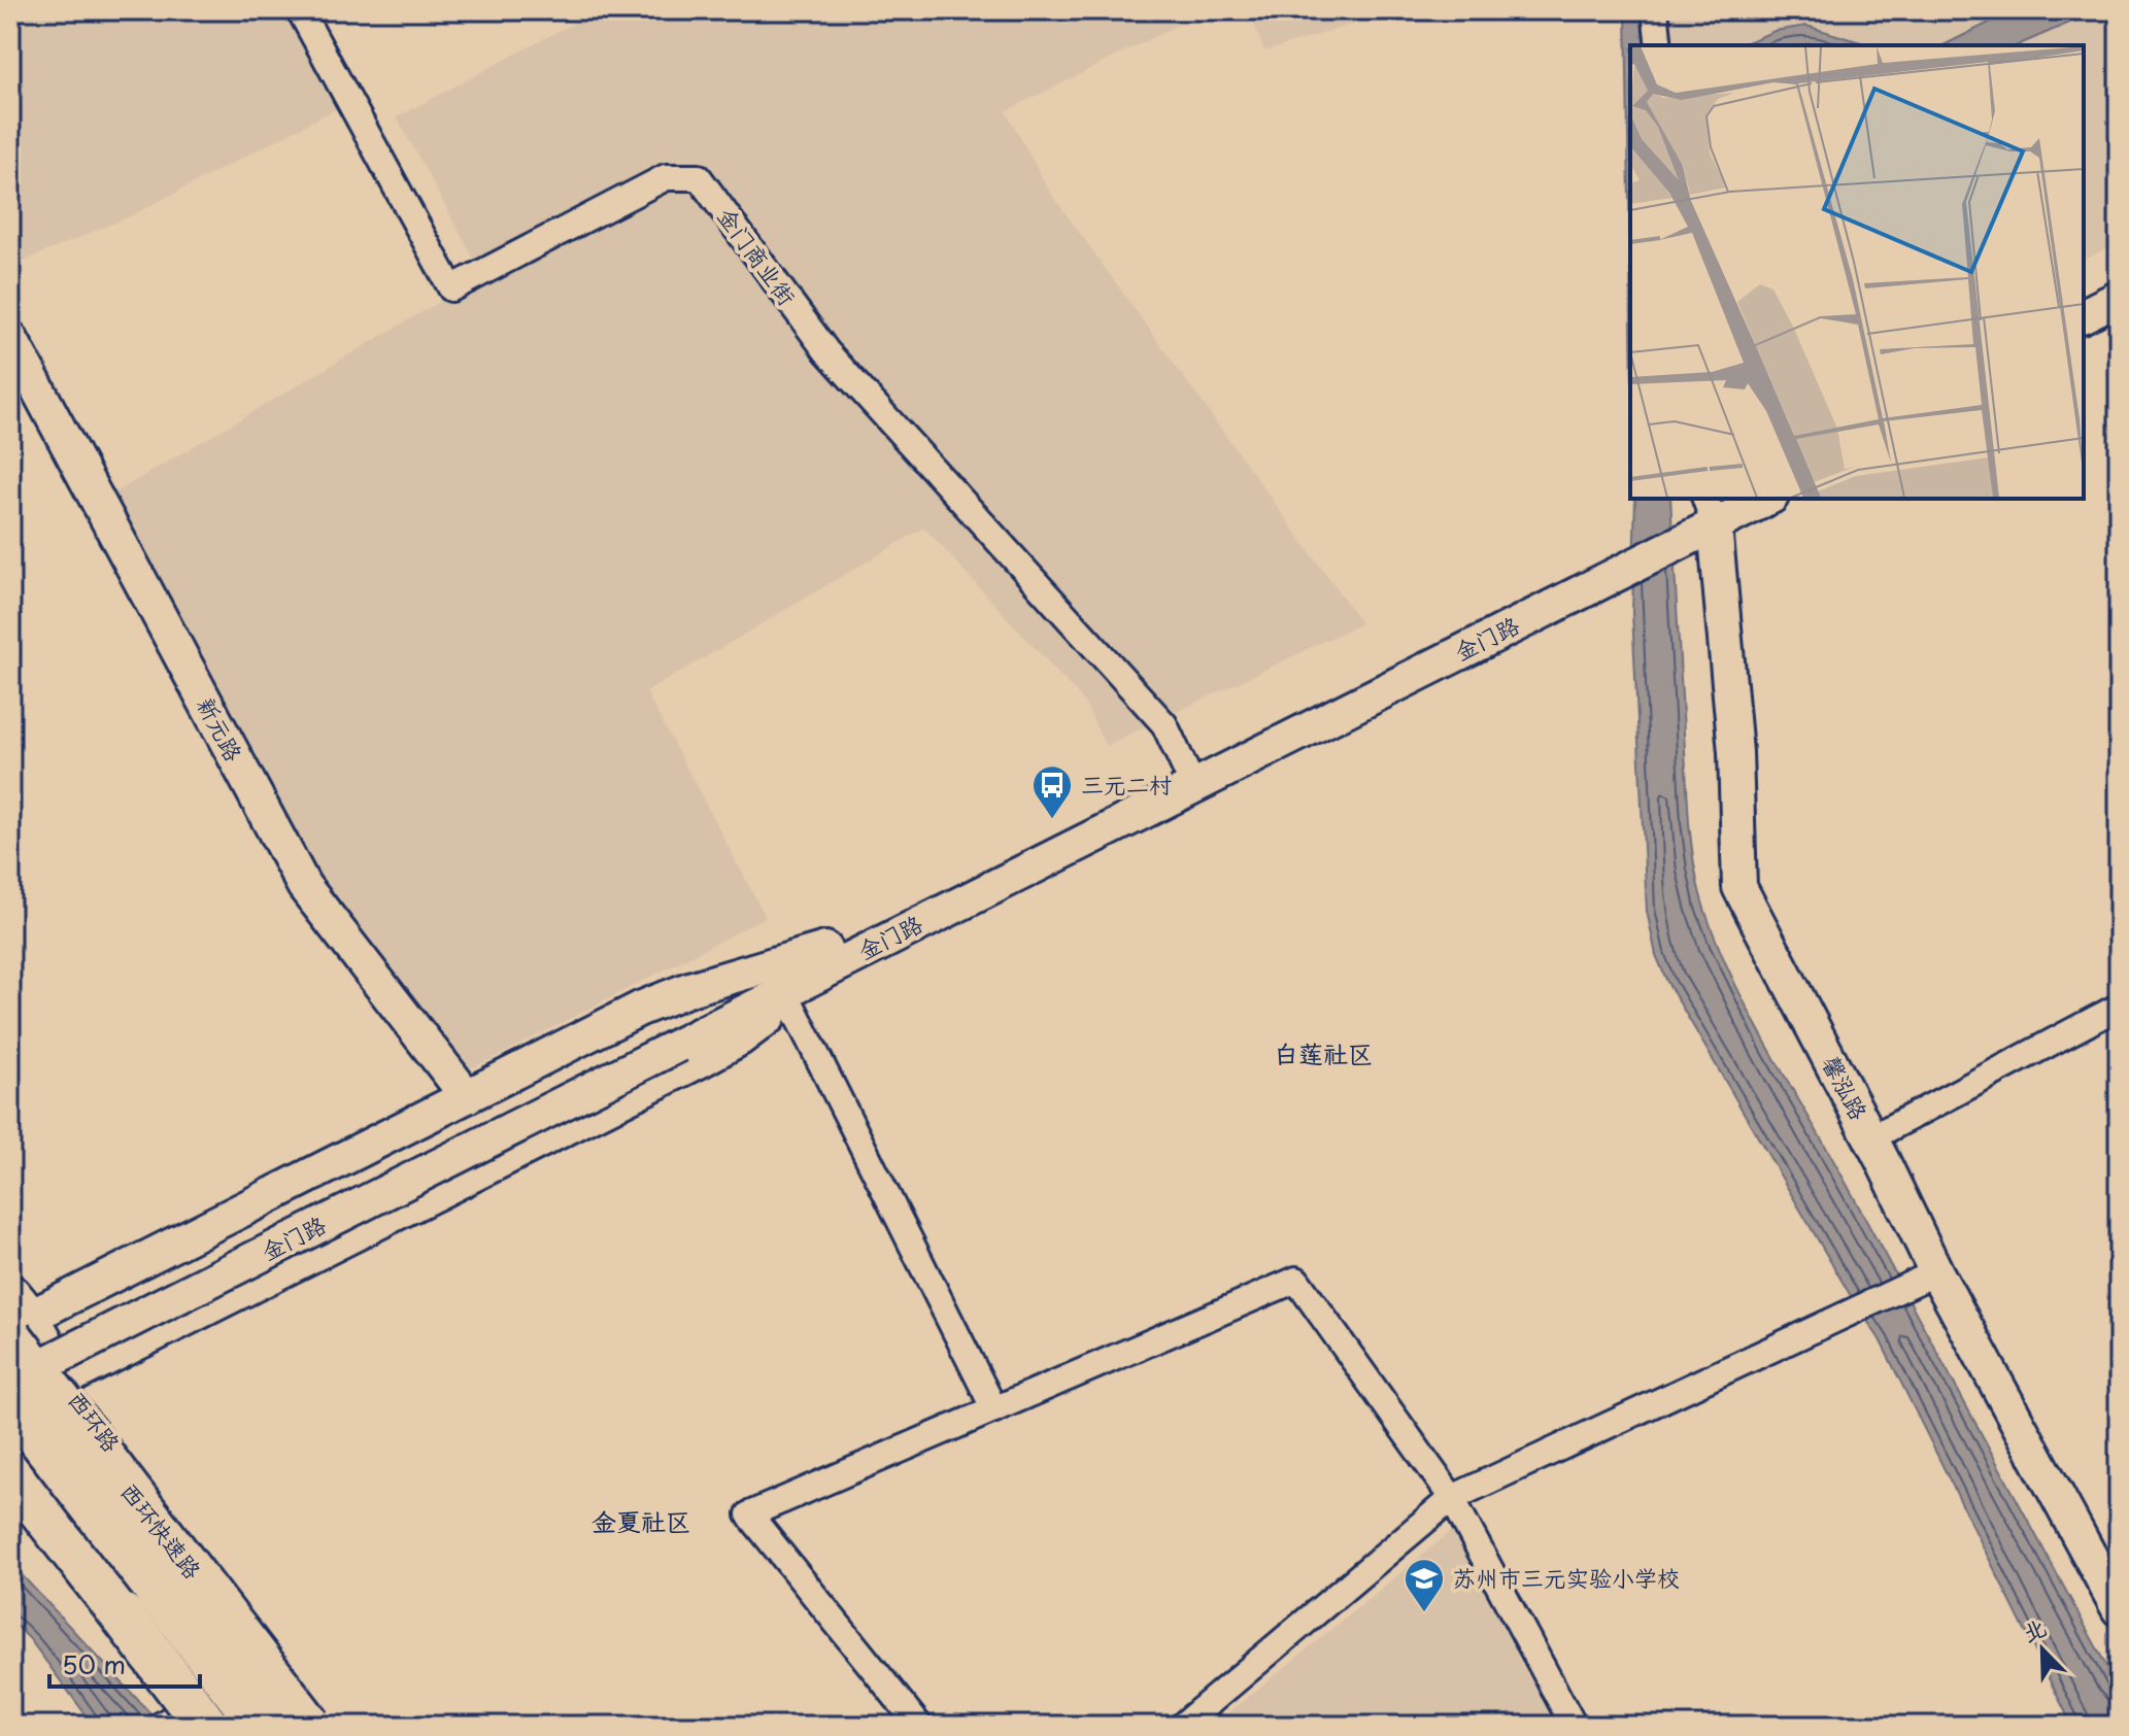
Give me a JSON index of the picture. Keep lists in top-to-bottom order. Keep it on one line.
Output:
{"streets":{"highway":["西环快速路"],"main road":["金门路","新元路","馨泓路","西环路"],"street":["金门商业街"]},"crossings":[["金门商业街","金门路"],["金门路","馨泓路"],["金门路","西环快速路"]],"districts":["白莲社区","金夏社区"],"places":{"bus stop":["三元二村"],"school or university":["苏州市三元实验小学校"]},"scale_bar":"50 m","north":"top left"}
